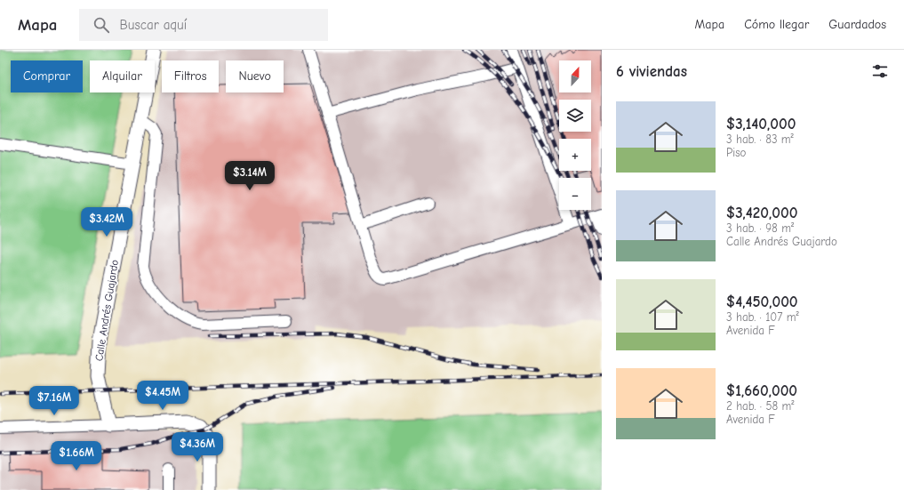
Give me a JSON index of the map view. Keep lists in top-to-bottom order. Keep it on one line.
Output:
{"streets":{"main road":["Calle Andrés Guajardo"]},"north":"top","page":{"header":"Mapa","search":"Buscar aquí","nav":["Mapa","Cómo llegar","Guardados"],"heading":"6 viviendas","map_buttons":["+","−"],"chip":["Comprar","Alquilar","Filtros","Nuevo"],"list":[{"name":"$3,140,000","note":"3 hab. · 83 m² · Piso"},{"name":"$3,420,000","note":"3 hab. · 98 m² · Calle Andrés Guajardo"},{"name":"$4,450,000","note":"3 hab. · 107 m² · Avenida F"},{"name":"$1,660,000","note":"2 hab. · 58 m² · Avenida F"}],"price":["$3.14M","$3.42M","$4.45M","$7.16M","$4.36M","$1.66M"]}}
